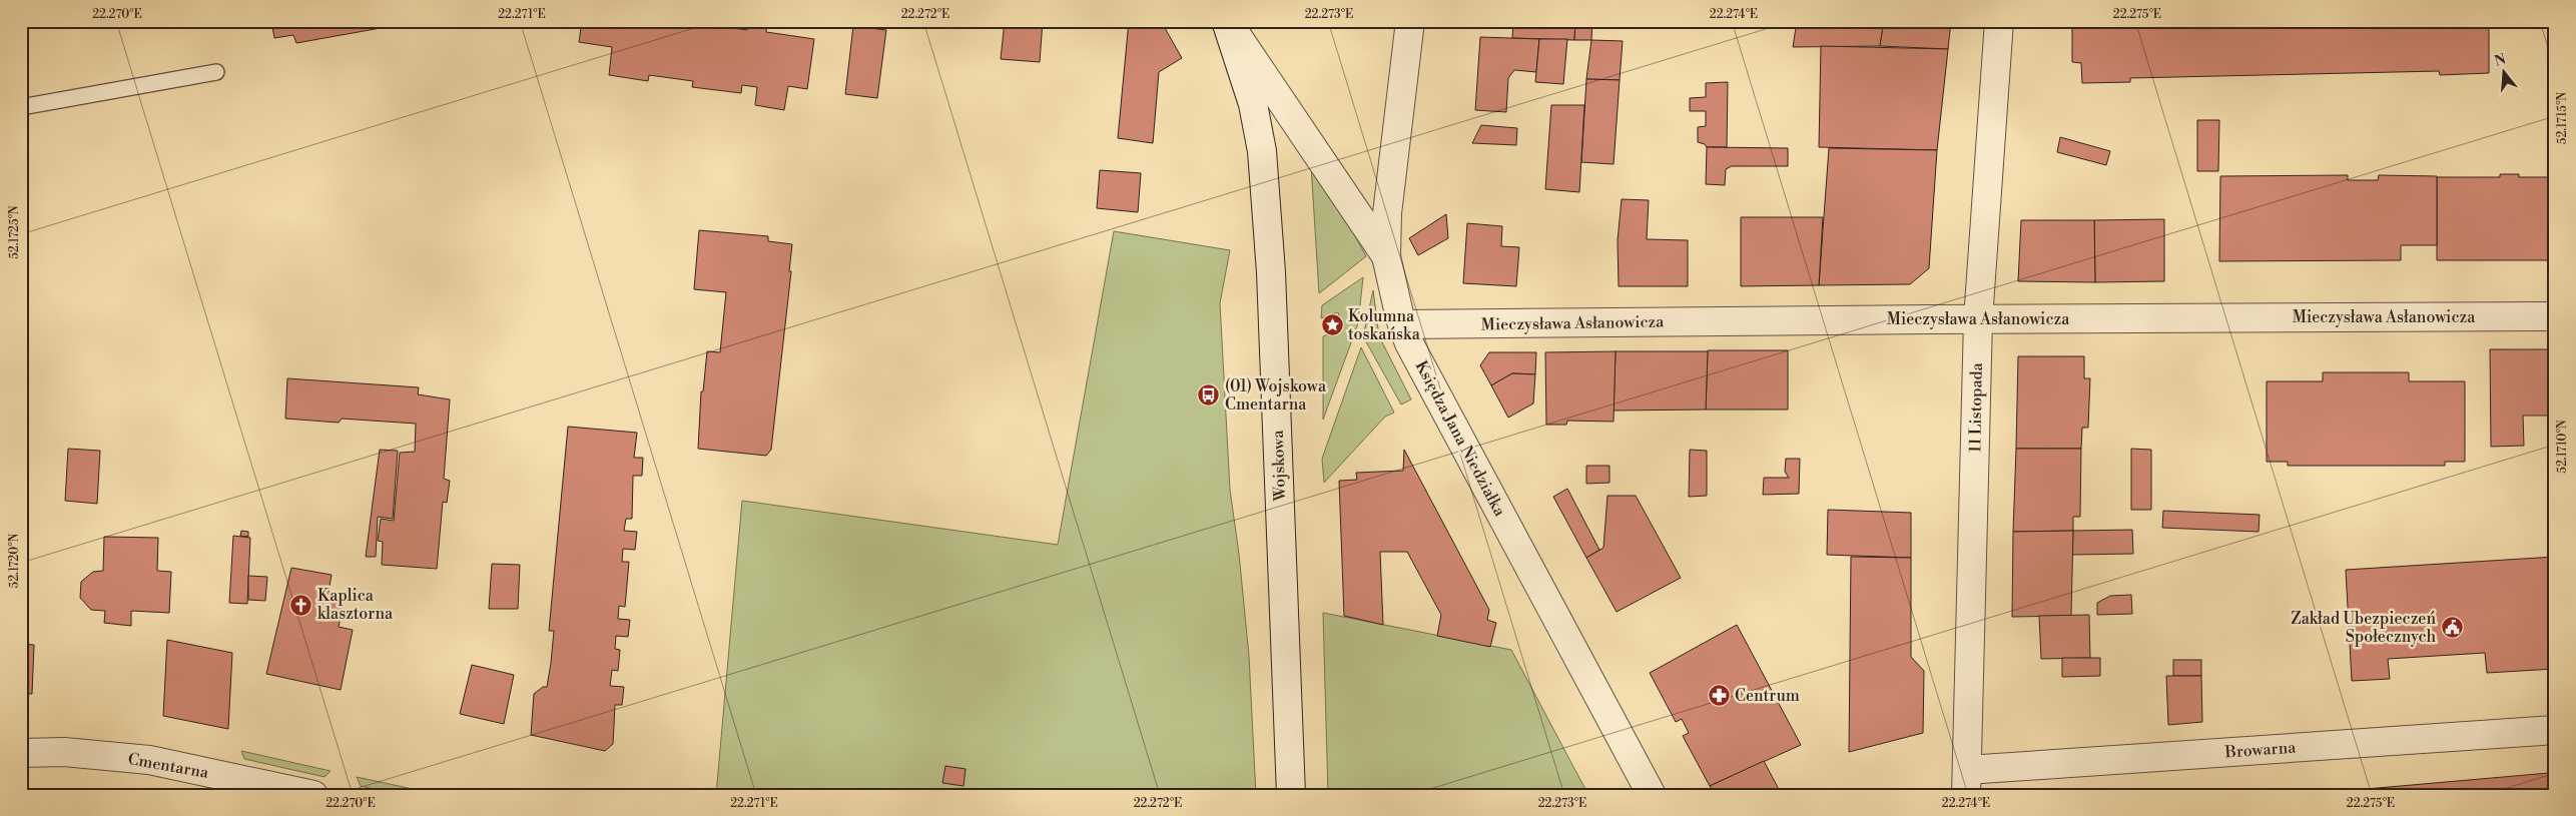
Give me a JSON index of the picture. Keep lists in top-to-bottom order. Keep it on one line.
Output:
{"streets":{"street":["Mieczysława Asłanowicza","11 Listopada","Księdza Jana Niedziałka","Wojskowa","Browarna","Cmentarna"]},"crossings":[["Mieczysława Asłanowicza","11 Listopada"],["Mieczysława Asłanowicza","Księdza Jana Niedziałka"],["11 Listopada","Browarna"]],"places":{"place":["Kolumna toskańska"],"bus stop":["(01) Wojskowa Cmentarna"],"church":["Kaplica klasztorna"],"public building":["Zakład Ubezpieczeń Społecznych"],"pharmacy":["Centrum"]},"north":"top","coordinates":["22.270°E","22.271°E","22.272°E","22.273°E","22.274°E","22.275°E","52.1715°N","52.1725°N","52.1710°N","52.1720°N"]}
